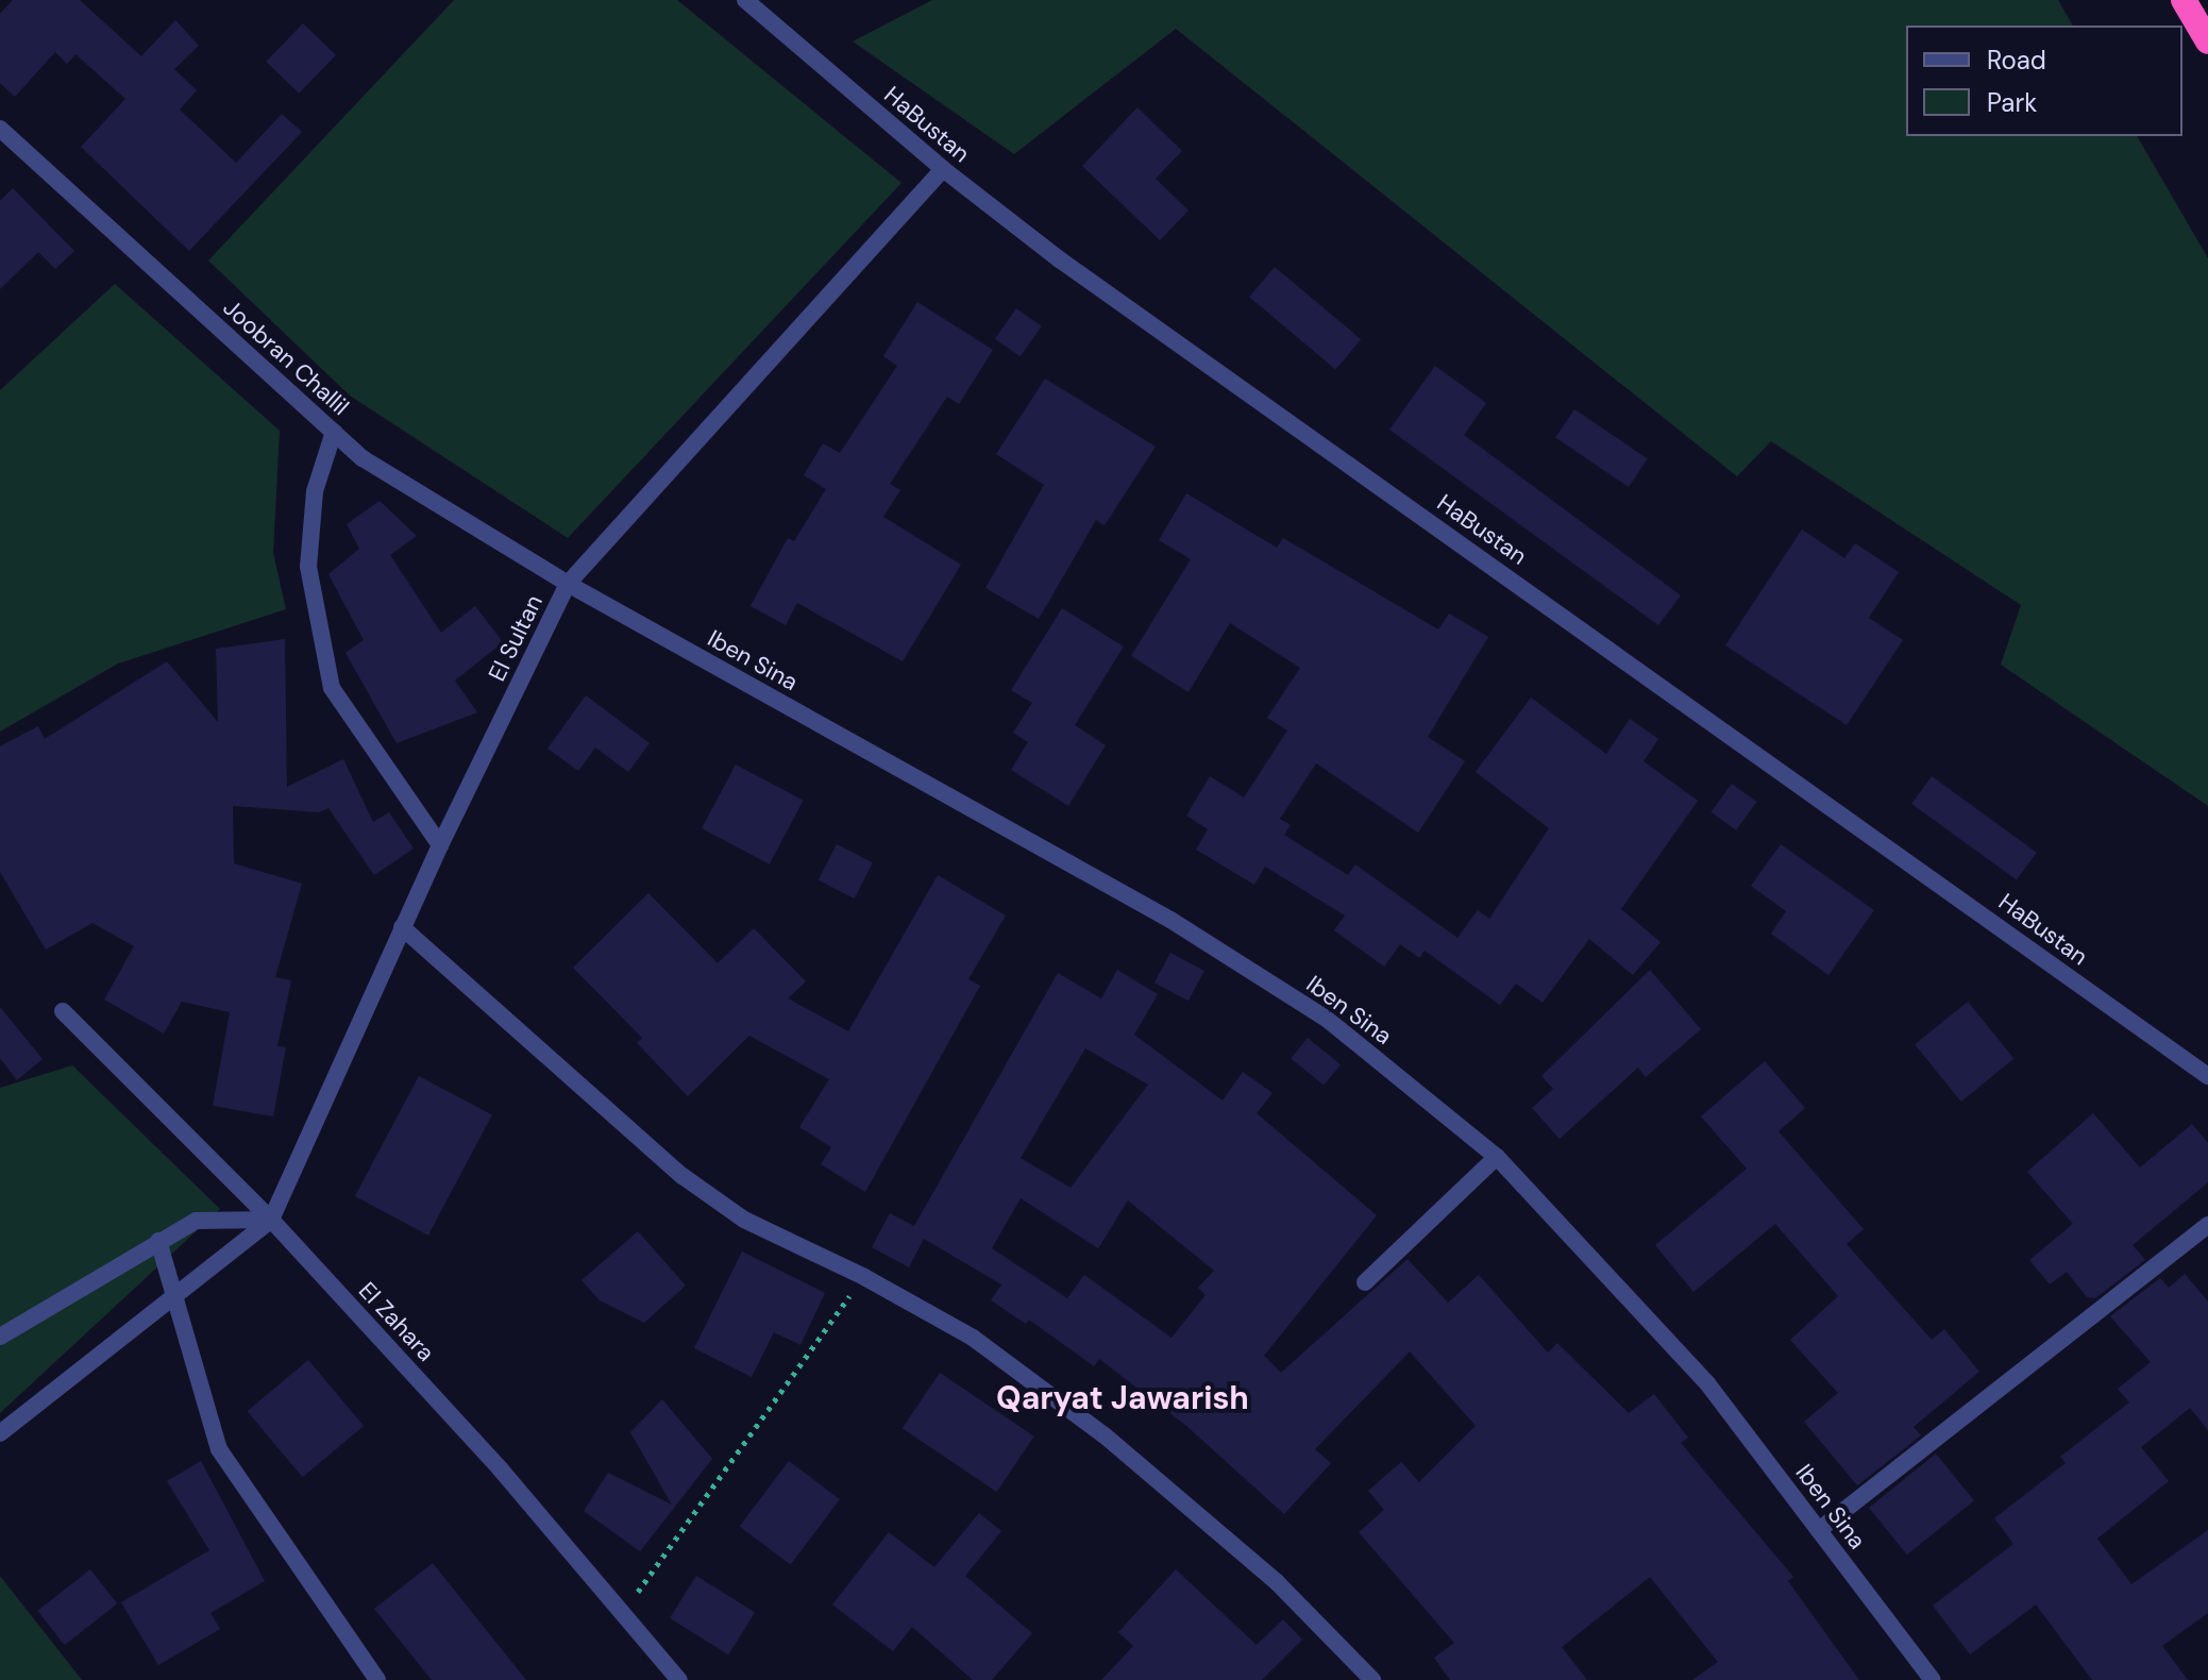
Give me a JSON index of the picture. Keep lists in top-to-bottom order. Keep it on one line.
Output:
{"streets":{"street":["HaBustan","Joobran Challil","El Sultan","Iben Sina","El Zahara"]},"crossings":[["HaBustan","El Sultan"],["Joobran Challil","El Sultan"],["Joobran Challil","Iben Sina"],["El Sultan","Iben Sina"],["El Sultan","El Zahara"]],"districts":["Qaryat Jawarish"],"legend":["Road","Park"]}
